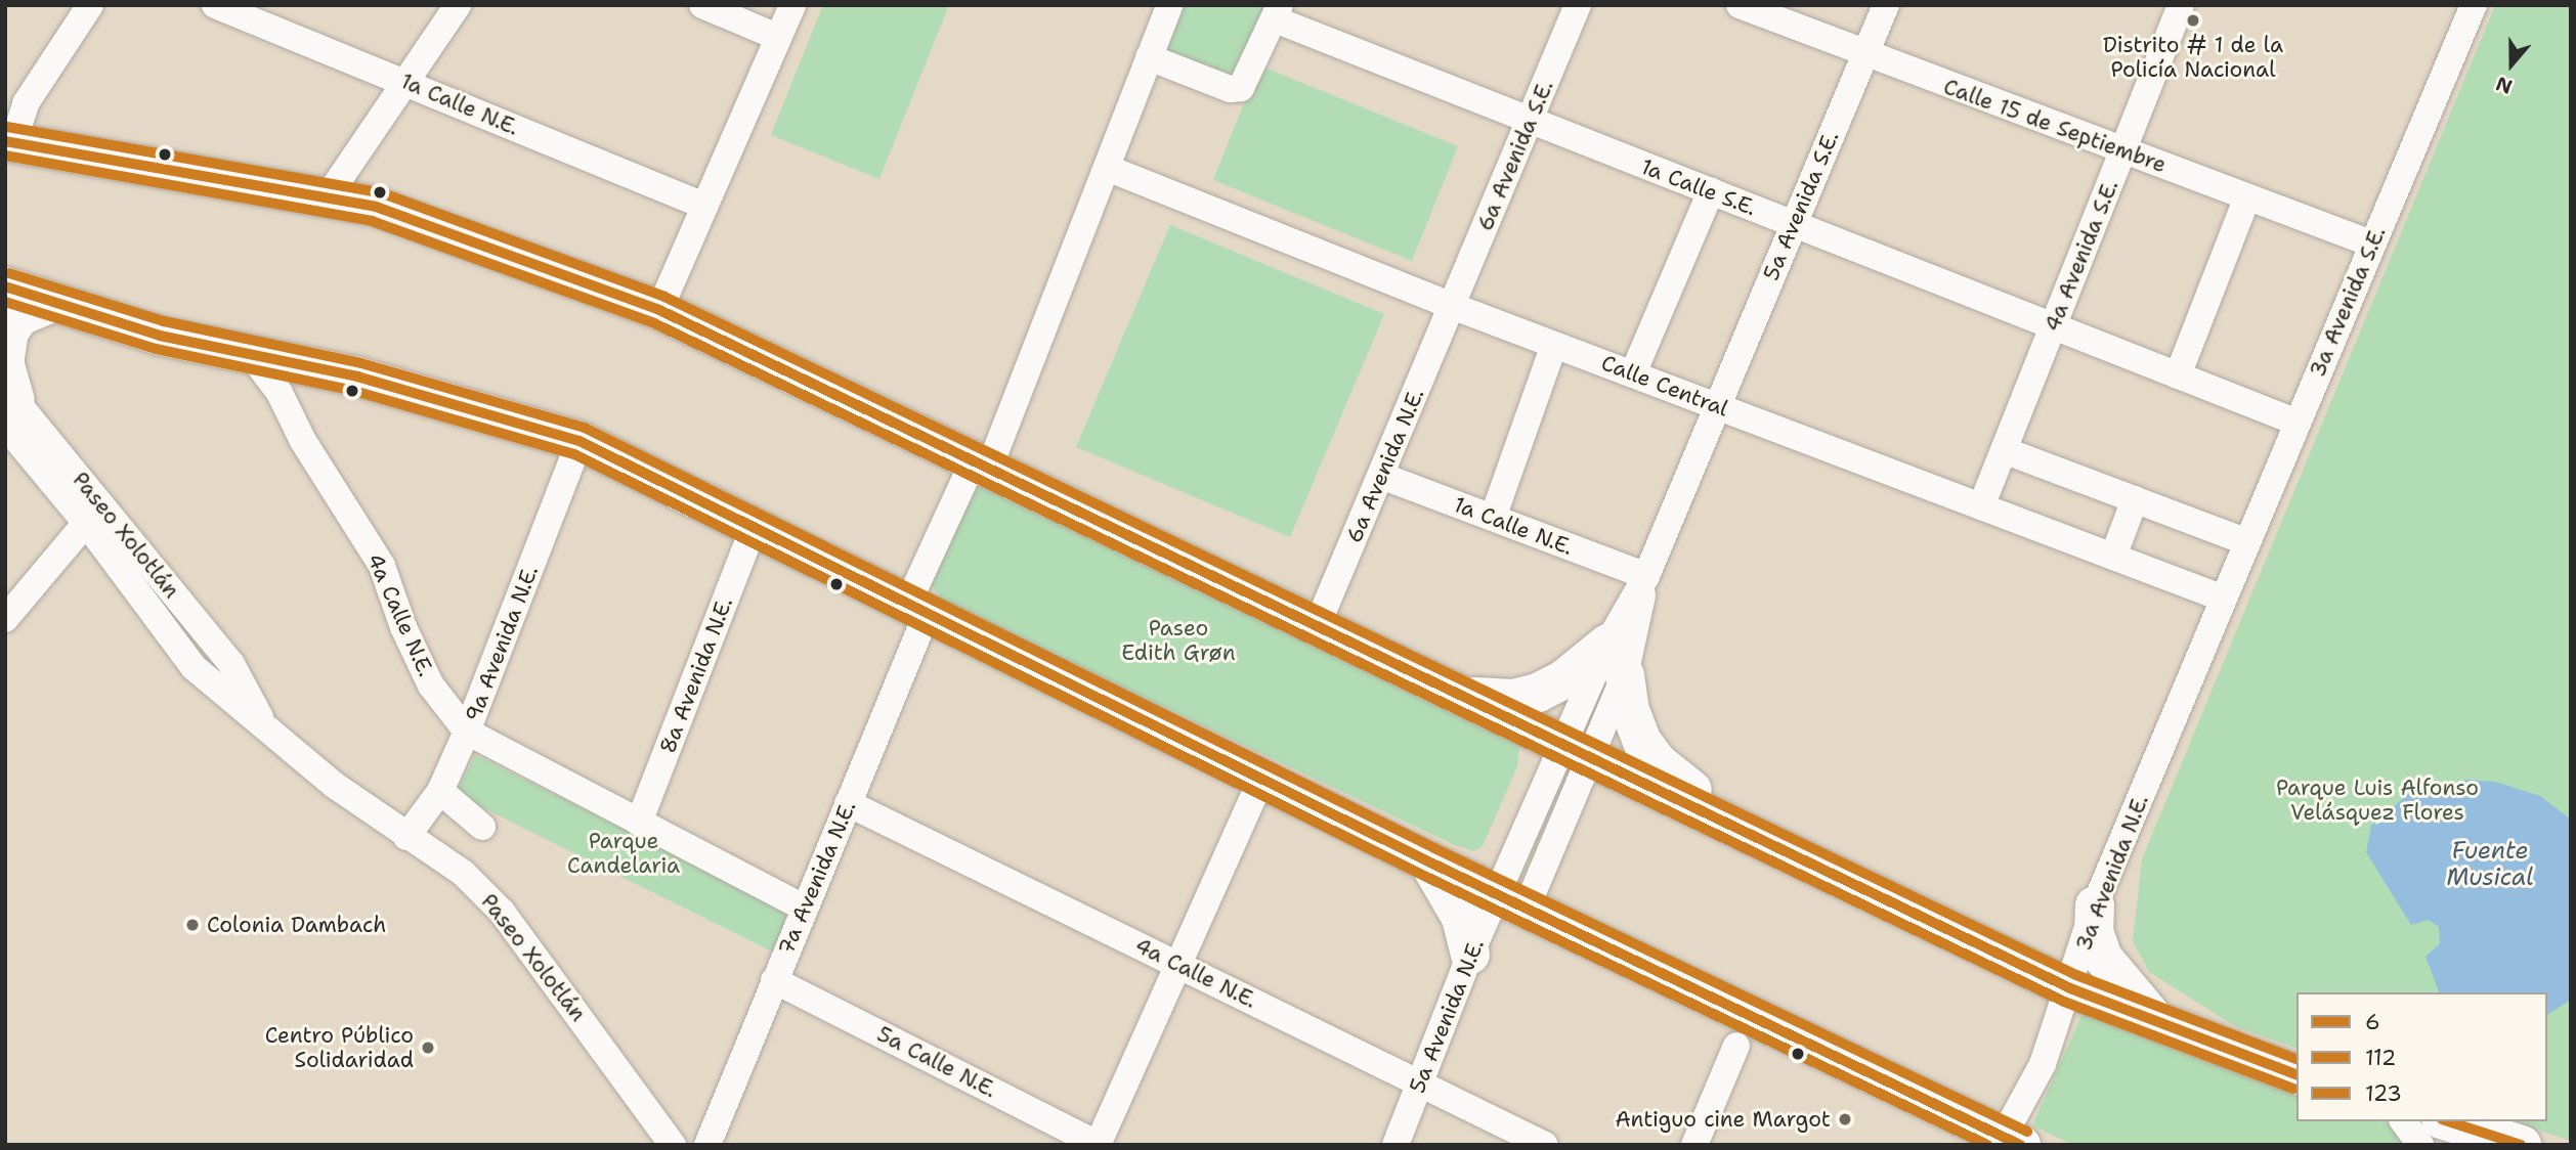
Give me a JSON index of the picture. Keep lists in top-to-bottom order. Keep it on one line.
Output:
{"streets":{"street":["1a Calle N.E.","Calle 15 de Septiembre","6a Avenida S.E.","1a Calle S.E.","5a Avenida S.E.","4a Avenida S.E.","3a Avenida S.E.","Calle Central","6a Avenida N.E.","Paseo Xolotlán","4a Calle N.E.","9a Avenida N.E.","8a Avenida N.E.","3a Avenida N.E.","7a Avenida N.E.","5a Avenida N.E.","5a Calle N.E."]},"crossings":[["1a Calle N.E.","6a Avenida N.E."],["1a Calle N.E.","5a Avenida N.E."],["Calle 15 de Septiembre","5a Avenida S.E."],["Calle 15 de Septiembre","4a Avenida S.E."],["Calle 15 de Septiembre","3a Avenida S.E."],["6a Avenida S.E.","1a Calle S.E."],["6a Avenida S.E.","Calle Central"],["6a Avenida S.E.","6a Avenida N.E."],["1a Calle S.E.","5a Avenida S.E."],["1a Calle S.E.","4a Avenida S.E."],["1a Calle S.E.","3a Avenida S.E."],["5a Avenida S.E.","Calle Central"],["5a Avenida S.E.","5a Avenida N.E."],["4a Avenida S.E.","Calle Central"],["3a Avenida S.E.","Calle Central"],["3a Avenida S.E.","3a Avenida N.E."],["Calle Central","6a Avenida N.E."],["Calle Central","3a Avenida N.E."],["Calle Central","7a Avenida N.E."],["Calle Central","5a Avenida N.E."],["Paseo Xolotlán","9a Avenida N.E."],["4a Calle N.E.","9a Avenida N.E."],["4a Calle N.E.","8a Avenida N.E."],["4a Calle N.E.","7a Avenida N.E."],["4a Calle N.E.","5a Avenida N.E."],["7a Avenida N.E.","5a Calle N.E."]],"water":["Fuente Musical"],"parks":["Paseo Edith Grøn","Parque Luis Alfonso Velásquez Flores","Parque Candelaria"],"places":["Distrito # 1 de la Policía Nacional","Colonia Dambach","Centro Público Solidaridad","Antiguo cine Margot"],"lines":["transit line 123","transit line 6","transit line 112"],"legend":["6","112","123"],"north":"bottom"}
